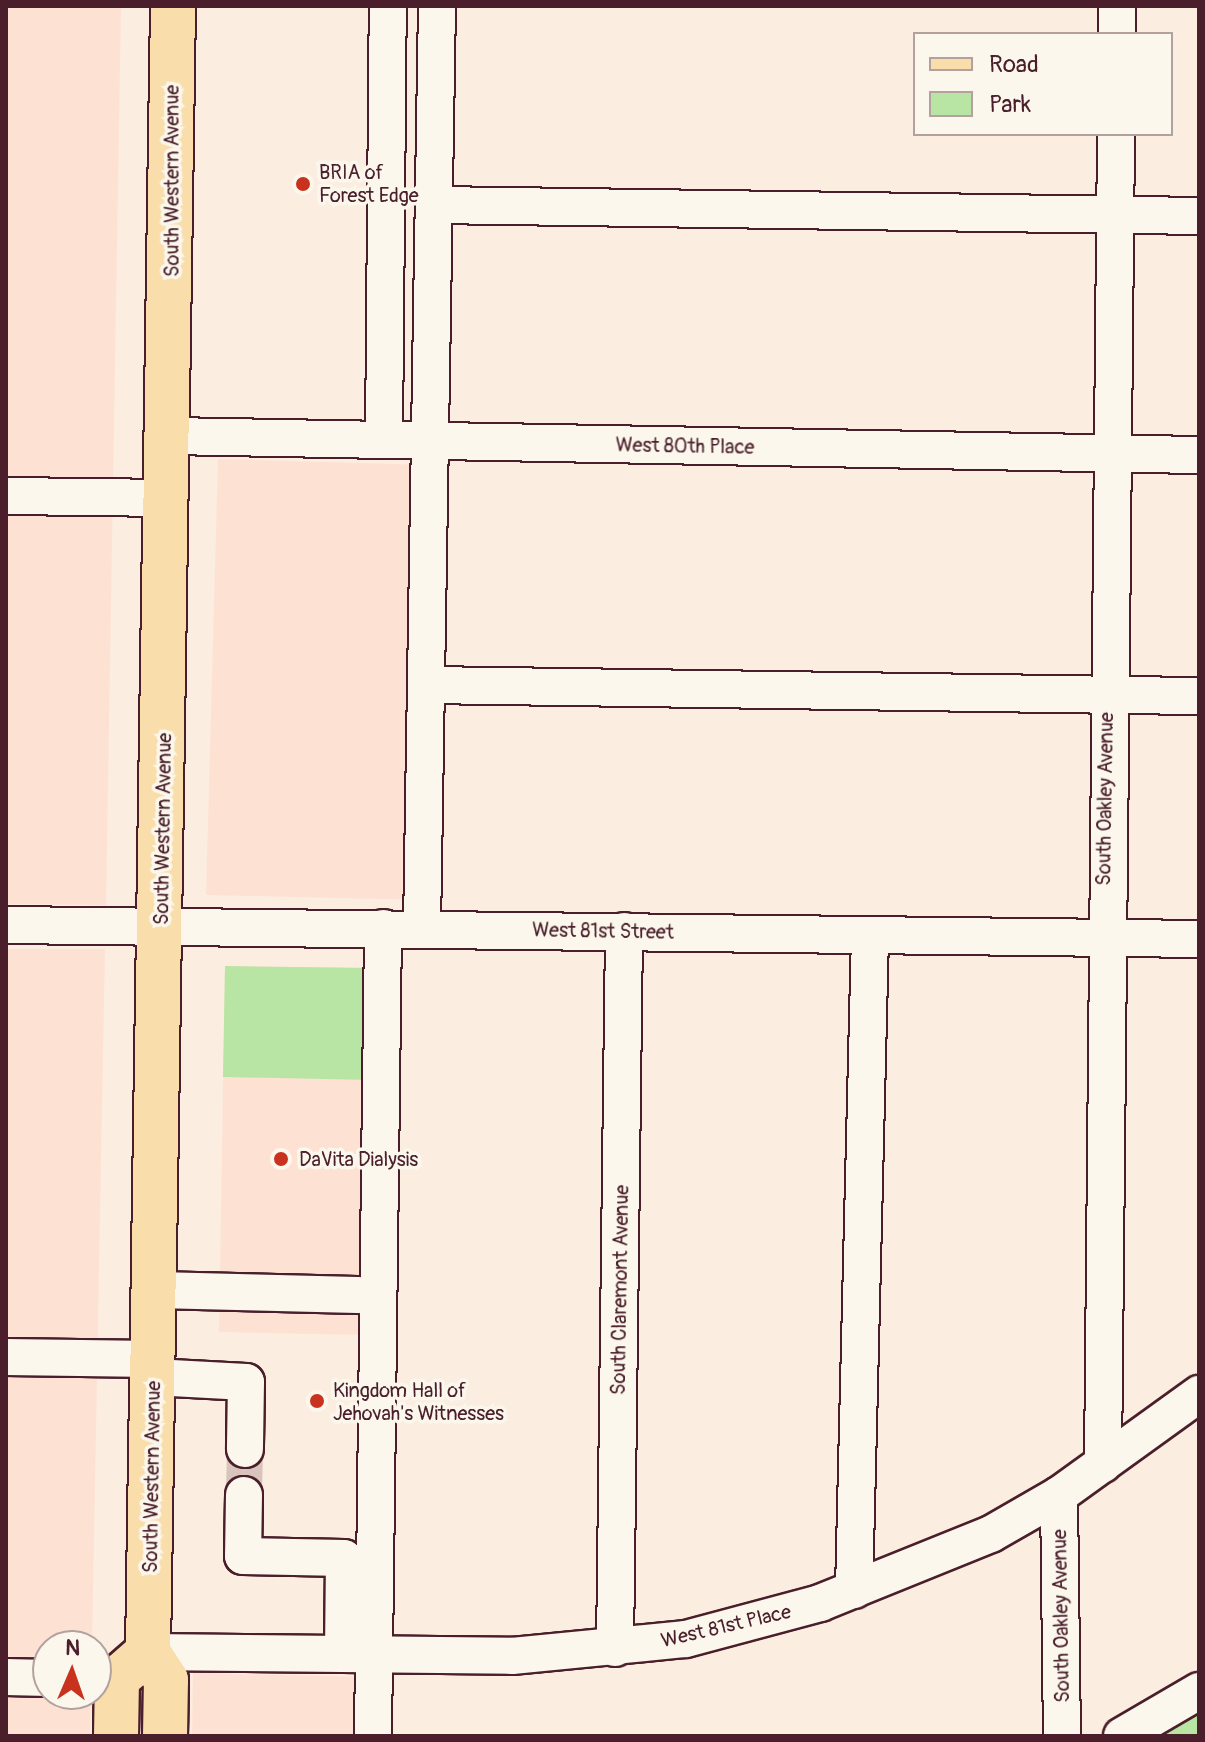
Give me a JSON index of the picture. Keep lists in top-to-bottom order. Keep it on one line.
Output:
{"streets":{"main road":["South Western Avenue"],"street":["West 80th Place","South Oakley Avenue","West 81st Street","South Claremont Avenue","West 81st Place"]},"crossings":[["South Western Avenue","West 80th Place"],["South Western Avenue","West 81st Street"],["South Western Avenue","West 81st Place"],["West 80th Place","South Oakley Avenue"],["South Oakley Avenue","West 81st Street"],["South Oakley Avenue","West 81st Place"],["West 81st Street","South Claremont Avenue"],["South Claremont Avenue","West 81st Place"]],"places":["BRIA of Forest Edge","DaVita Dialysis","Kingdom Hall of Jehovah's Witnesses"],"legend":["Road","Park"],"north":"top"}
